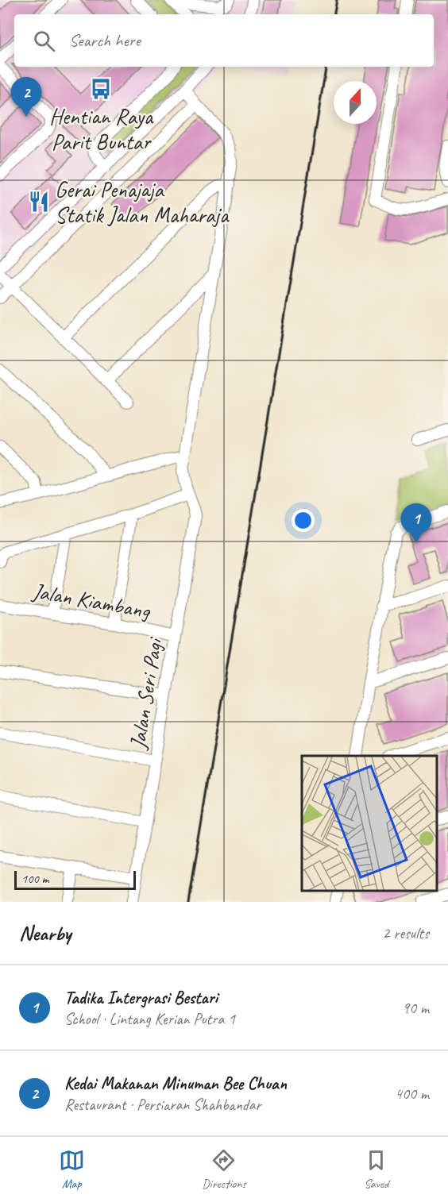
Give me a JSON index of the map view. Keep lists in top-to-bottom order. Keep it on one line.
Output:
{"streets":{"street":["Jalan Kiambang","Jalan Seri Pagi"]},"crossings":[["Jalan Kiambang","Jalan Seri Pagi"]],"places":{"bus stop":["Hentian Raya Parit Buntar"],"restaurant":["Gerai Penajaja Statik Jalan Maharaja"]},"scale_bar":"100 m","north":"top","page":{"search":"Search here","pins":["2","1"],"scale":"100 m","heading":["Nearby","2 results"],"list":[{"mark":"1","name":"Tadika Intergrasi Bestari","note":"School · Lintang Kerian Putra 1","value":"90 m"},{"mark":"2","name":"Kedai Makanan Minuman Bee Chuan","note":"Restaurant · Persiaran Shahbandar","value":"400 m"}],"nav":["Map","Directions","Saved"]}}
